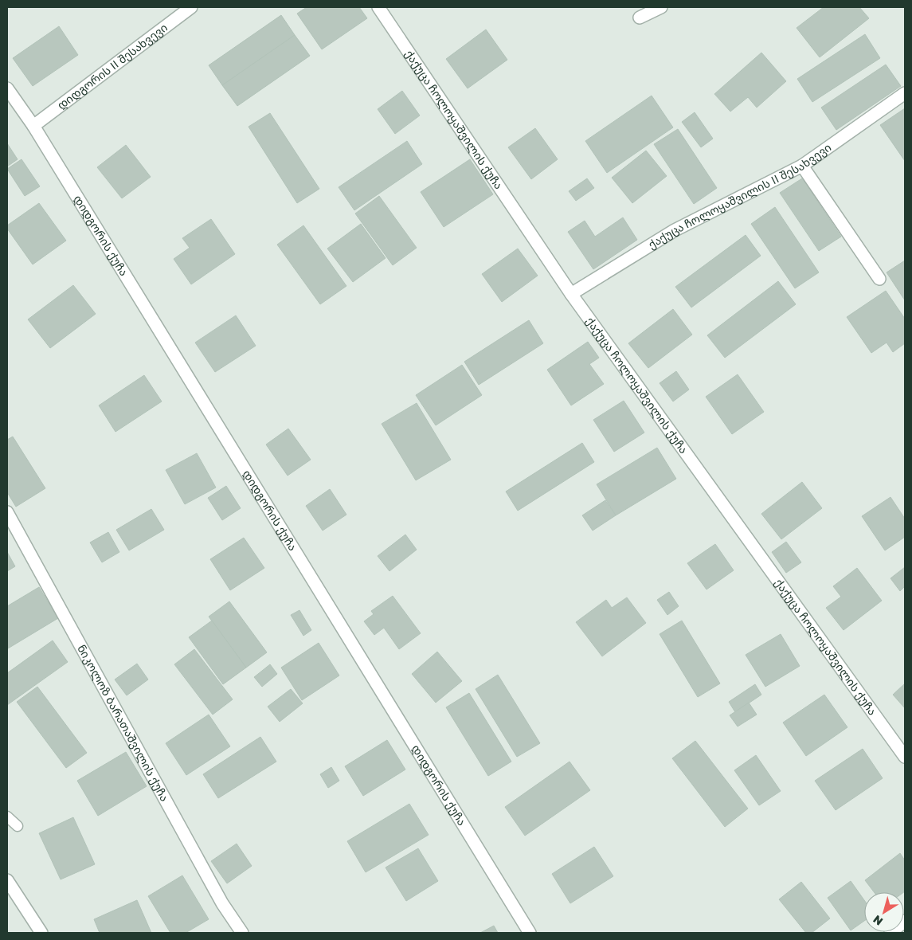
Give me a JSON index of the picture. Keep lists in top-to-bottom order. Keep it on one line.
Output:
{"streets":{"street":["დიდგორის II შესახვევი","ქაქუცა ჩოლოყაშვილის ქუჩა","ქაქუცა ჩოლოყაშვილის II შესახვევი","დიდგორის ქუჩა","ნიკოლოზ ბარათაშვილის ქუჩა"]},"crossings":[["დიდგორის II შესახვევი","დიდგორის ქუჩა"],["ქაქუცა ჩოლოყაშვილის ქუჩა","ქაქუცა ჩოლოყაშვილის II შესახვევი"]],"north":"bottom left"}
